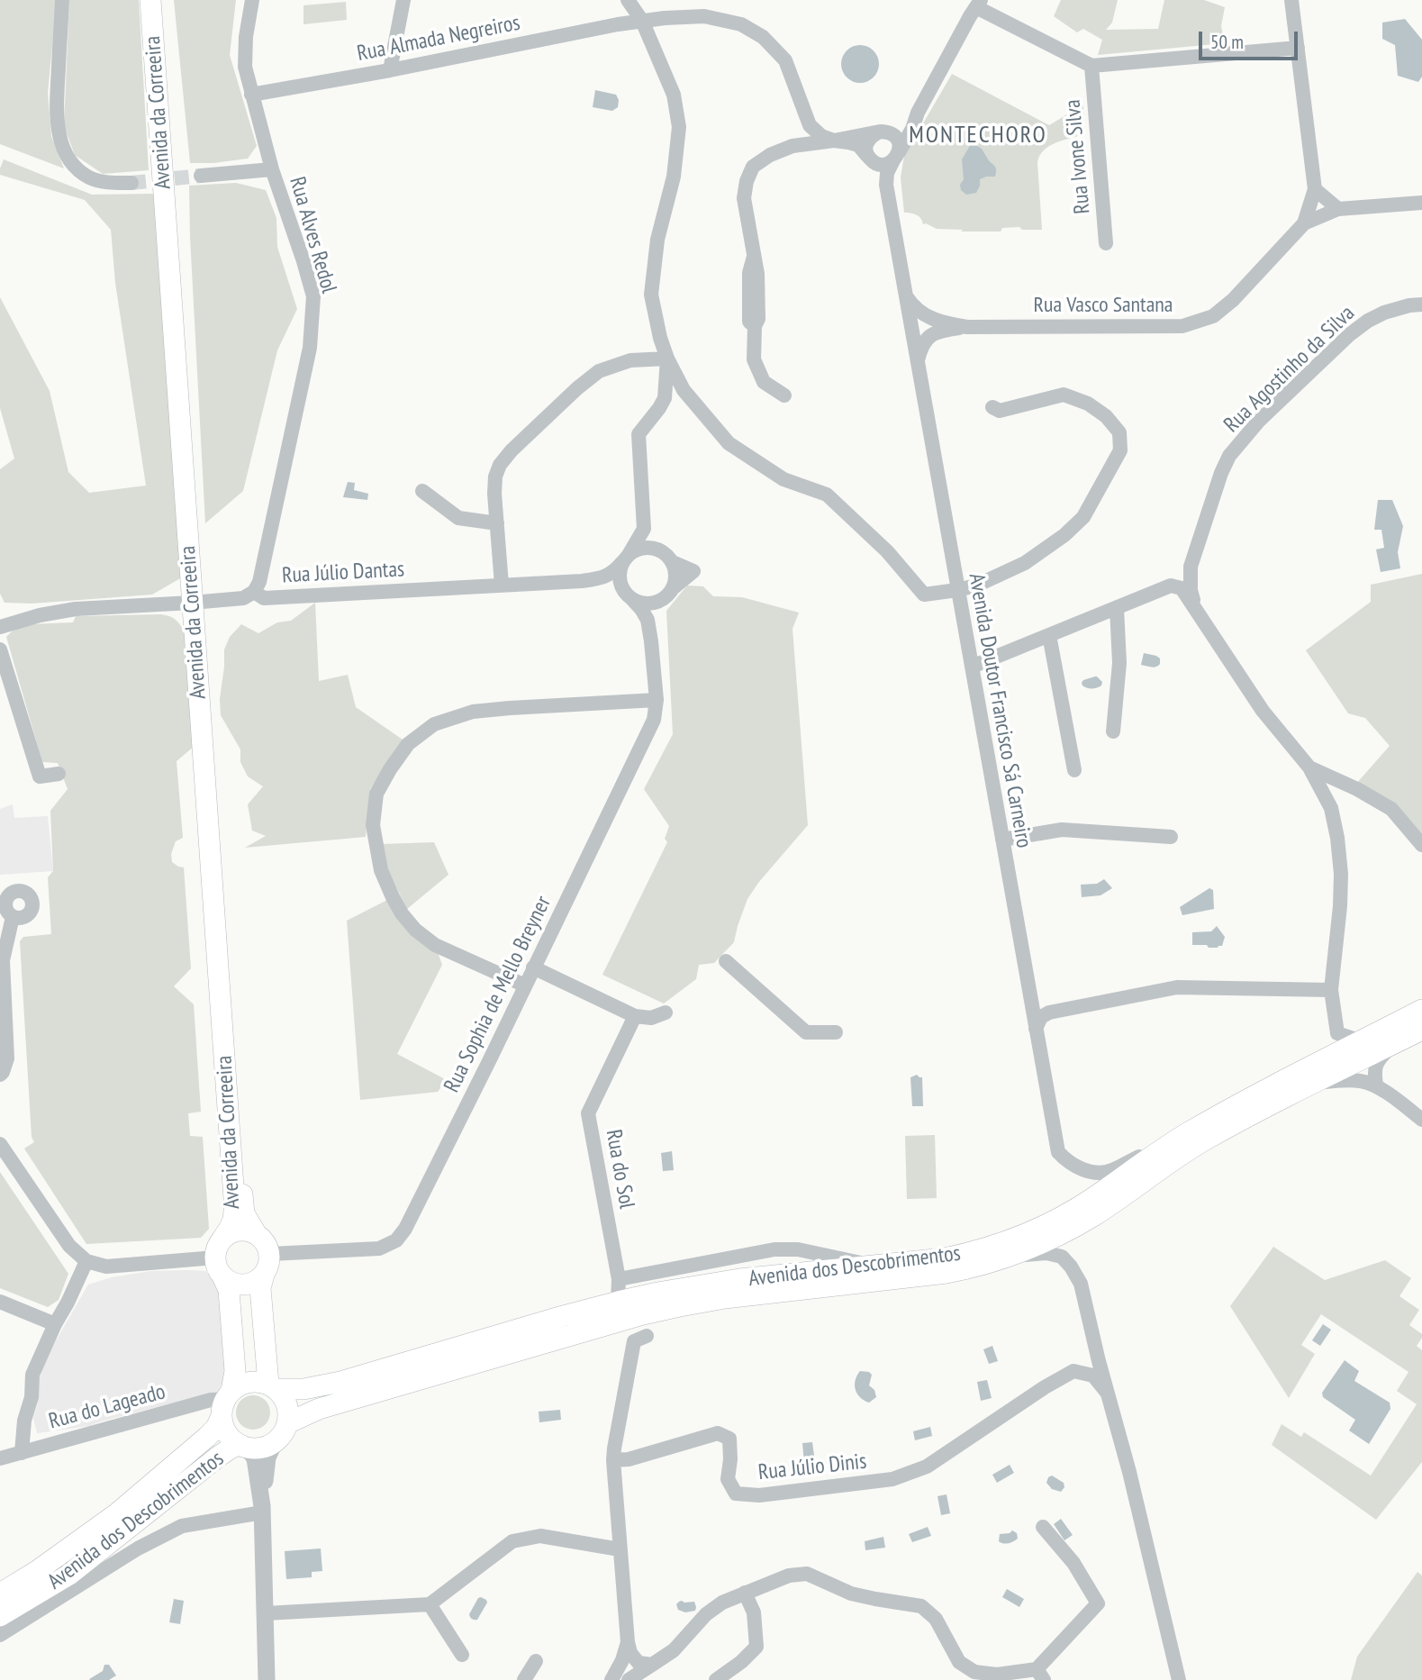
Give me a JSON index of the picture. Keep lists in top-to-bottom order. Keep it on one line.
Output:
{"streets":{"main road":["Avenida da Correeira","Avenida dos Descobrimentos"],"street":["Rua Almada Negreiros","Rua Ivone Silva","Rua Alves Redol","Rua Vasco Santana","Rua Agostinho da Silva","Rua Júlio Dantas","Avenida Doutor Francisco Sá Carneiro","Rua Sophia de Mello Breyner","Rua do Sol","Rua do Lageado","Rua Júlio Dinis"]},"crossings":[["Rua Almada Negreiros","Rua Alves Redol"],["Avenida da Correeira","Rua Júlio Dantas"],["Avenida da Correeira","Rua Sophia de Mello Breyner"],["Rua Alves Redol","Rua Júlio Dantas"],["Rua Vasco Santana","Avenida Doutor Francisco Sá Carneiro"],["Rua Júlio Dantas","Rua Sophia de Mello Breyner"],["Avenida Doutor Francisco Sá Carneiro","Avenida dos Descobrimentos"],["Rua do Sol","Avenida dos Descobrimentos"],["Avenida dos Descobrimentos","Rua do Lageado"]],"districts":["MONTECHORO"],"scale_bar":"50 m"}
